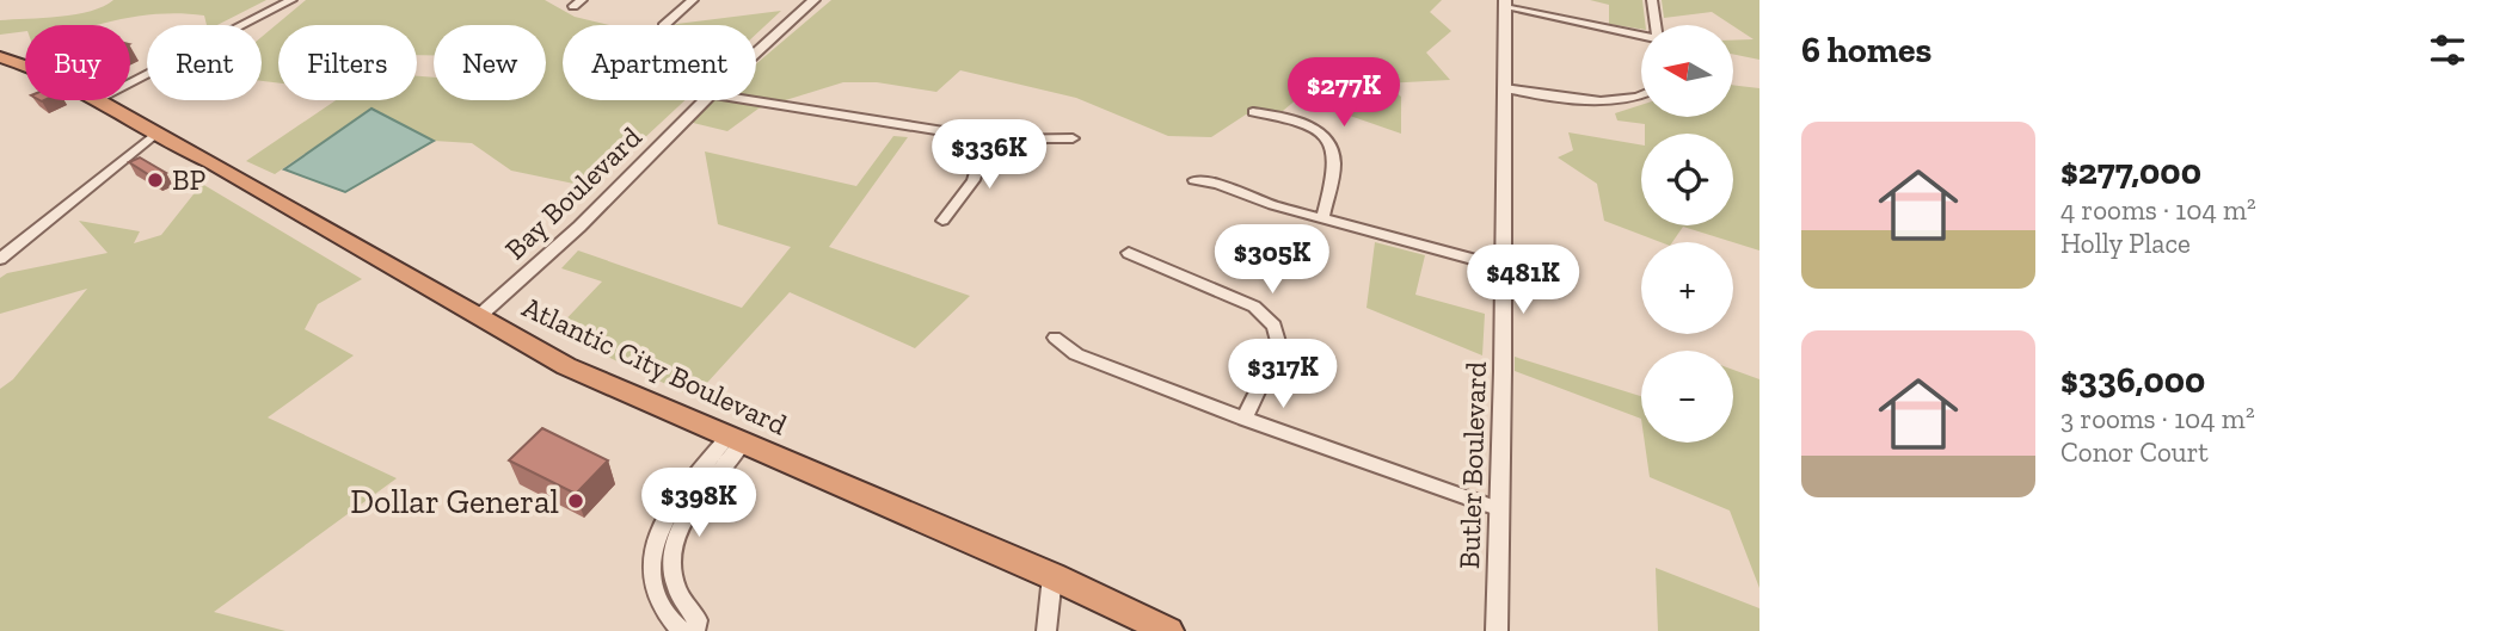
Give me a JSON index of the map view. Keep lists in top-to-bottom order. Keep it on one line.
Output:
{"streets":{"highway":["Atlantic City Boulevard"],"street":["Bay Boulevard","Butler Boulevard"]},"crossings":[["Bay Boulevard","Atlantic City Boulevard"]],"places":["BP","Dollar General"],"north":"left","page":{"heading":"6 homes","map_buttons":["+","−"],"chip":["Buy","Rent","Filters","New","Apartment"],"price":["$277K","$336K","$305K","$481K","$317K","$398K"],"list":[{"name":"$277,000","note":"4 rooms · 104 m² · Holly Place"},{"name":"$336,000","note":"3 rooms · 104 m² · Conor Court"}]}}
